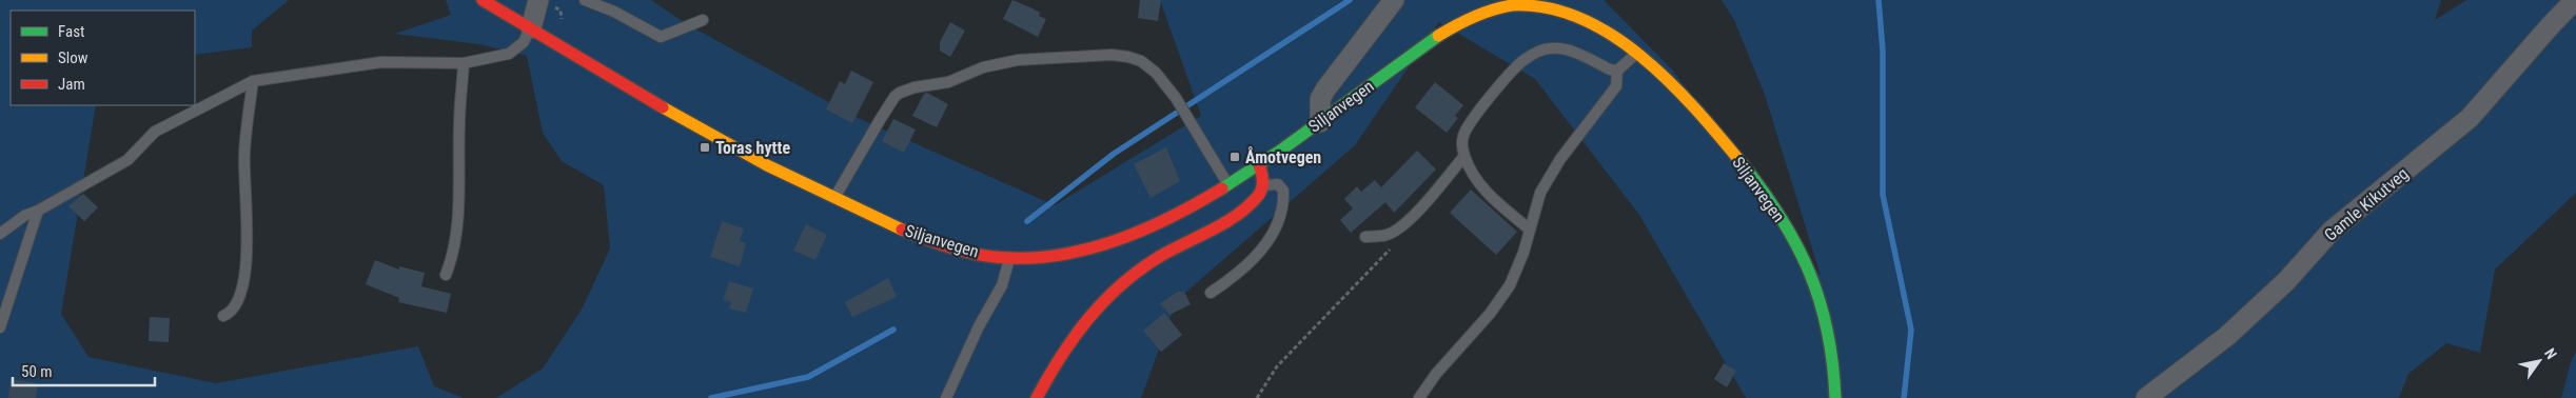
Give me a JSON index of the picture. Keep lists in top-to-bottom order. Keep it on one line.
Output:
{"streets":{"main road":["Siljanvegen"],"street":["Gamle Kikutveg"]},"places":{"transit":["Toras hytte","Åmotvegen"]},"legend":["Fast","Slow","Jam"],"scale_bar":"50 m","north":"top right"}
